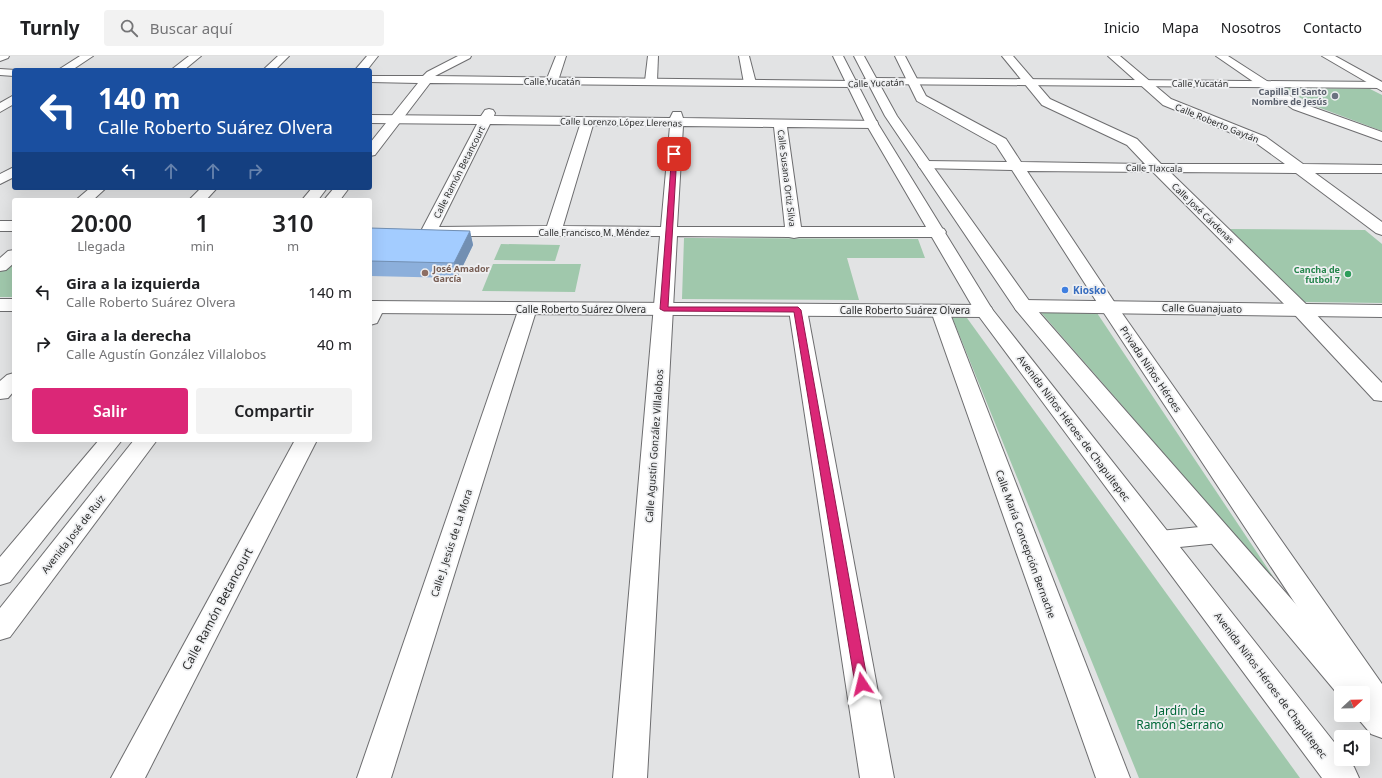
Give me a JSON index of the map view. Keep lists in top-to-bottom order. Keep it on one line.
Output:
{"streets":{"street":["Calle Yucatán","Calle Lorenzo López Llerenas","Calle Roberto Gaytán","Calle Tlaxcala","Calle Ramón Betancourt","Calle Susana Ortiz Silva","Calle José Cárdenas","Calle Francisco M. Méndez","Calle Guanajuato","Calle Roberto Suárez Olvera","Privada Niños Héroes","Avenida Niños Héroes de Chapultepec","Calle Agustín González Villalobos","Avenida José de Ruiz","Calle J. Jesús de La Mora","Calle María Concepción Bernache"]},"crossings":[["Calle Yucatán","Calle Roberto Gaytán"],["Calle Yucatán","Calle José Cárdenas"],["Calle Yucatán","Privada Niños Héroes"],["Calle Yucatán","Avenida Niños Héroes de Chapultepec"],["Calle Lorenzo López Llerenas","Calle Ramón Betancourt"],["Calle Lorenzo López Llerenas","Calle Susana Ortiz Silva"],["Calle Lorenzo López Llerenas","Avenida Niños Héroes de Chapultepec"],["Calle Lorenzo López Llerenas","Calle Agustín González Villalobos"],["Calle Roberto Gaytán","Calle Tlaxcala"],["Calle Tlaxcala","Calle José Cárdenas"],["Calle Tlaxcala","Privada Niños Héroes"],["Calle Tlaxcala","Avenida Niños Héroes de Chapultepec"],["Calle Ramón Betancourt","Calle Francisco M. Méndez"],["Calle Susana Ortiz Silva","Calle Francisco M. Méndez"],["Calle José Cárdenas","Calle Guanajuato"],["Calle Francisco M. Méndez","Avenida Niños Héroes de Chapultepec"],["Calle Francisco M. Méndez","Calle Agustín González Villalobos"],["Calle Guanajuato","Privada Niños Héroes"],["Calle Guanajuato","Avenida Niños Héroes de Chapultepec"],["Calle Roberto Suárez Olvera","Avenida Niños Héroes de Chapultepec"],["Calle Roberto Suárez Olvera","Calle Agustín González Villalobos"],["Calle Roberto Suárez Olvera","Calle J. Jesús de La Mora"],["Calle Roberto Suárez Olvera","Calle María Concepción Bernache"]],"parks":["Jardín de Ramón Serrano"],"places":["Capilla El Santo Nombre de Jesús","José Amador García","Cancha de futbol 7","Kiosko"],"north":"right","page":{"header":"Turnly","search":"Buscar aquí","nav":["Inicio","Mapa","Nosotros","Contacto"],"turn":["140 m","Calle Roberto Suárez Olvera"],"eta":["20:00","Llegada","1","min","310","m"],"list":[{"name":"Gira a la izquierda","note":"Calle Roberto Suárez Olvera","value":"140 m"},{"name":"Gira a la derecha","note":"Calle Agustín González Villalobos","value":"40 m"}],"buttons":["Salir","Compartir"]}}
